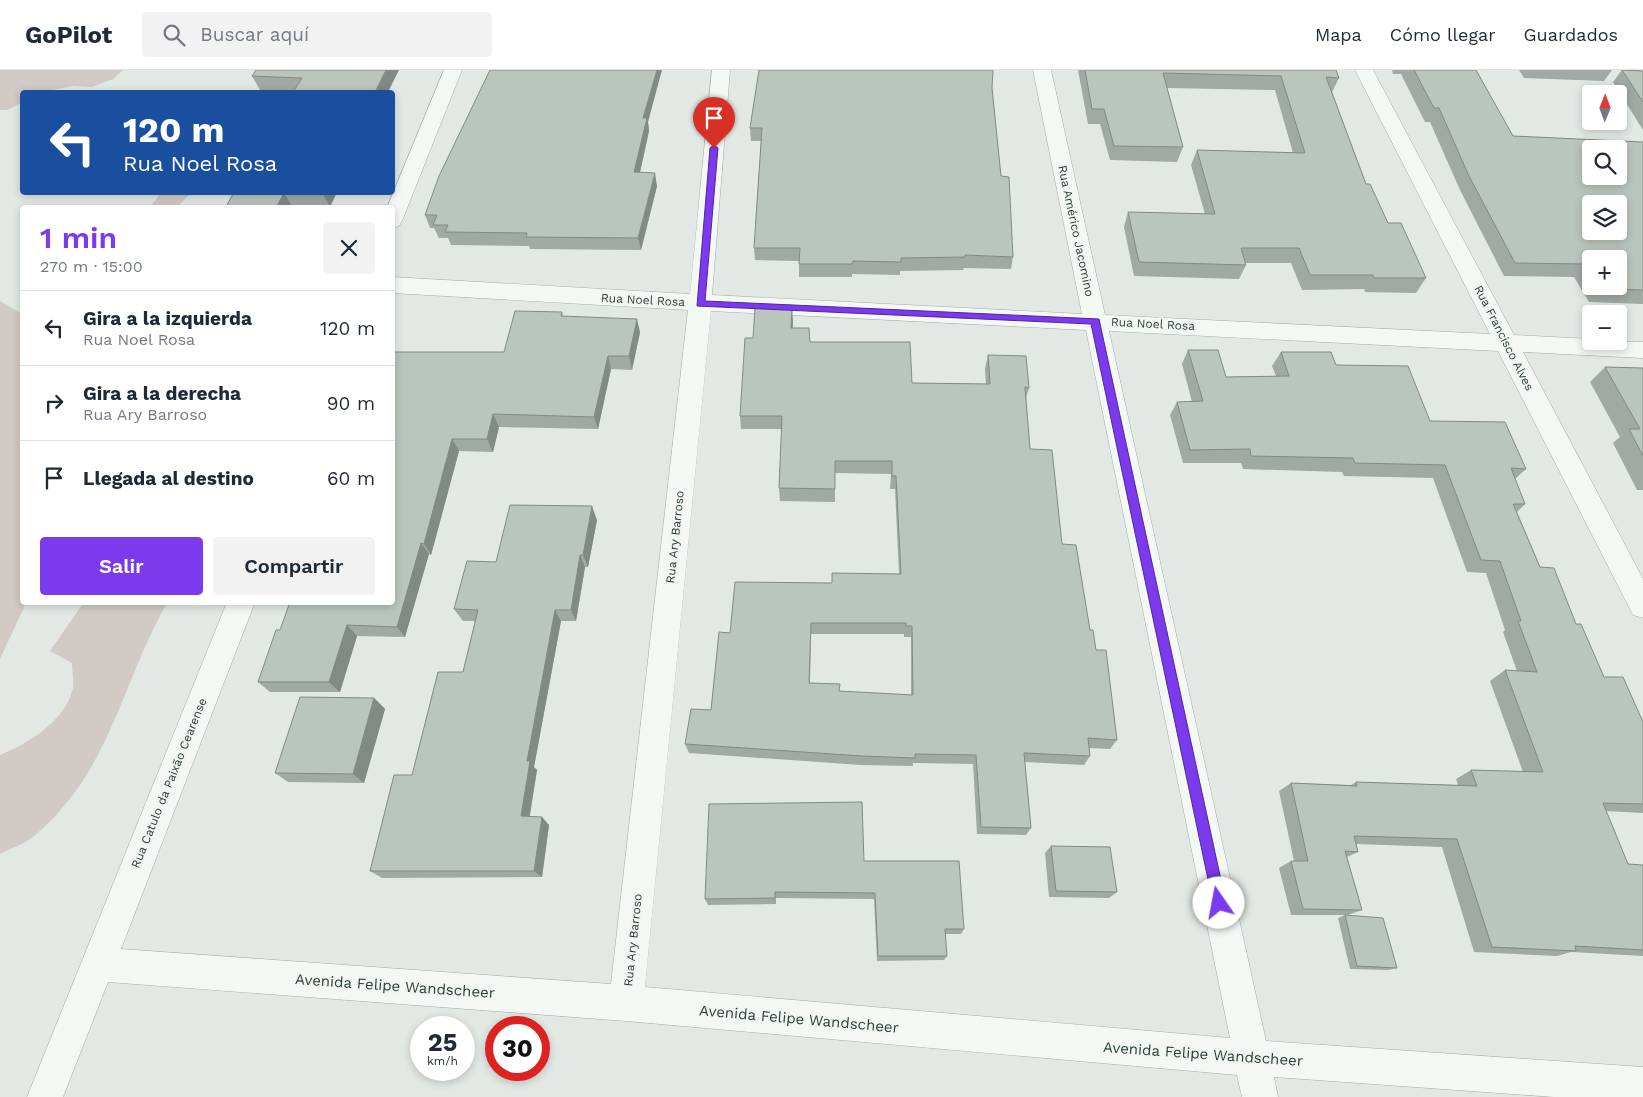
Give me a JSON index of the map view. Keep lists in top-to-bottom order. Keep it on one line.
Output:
{"streets":{"street":["Rua Américo Jacomino","Rua Noel Rosa","Rua Francisco Alves","Rua Ary Barroso","Rua Catulo da Paixão Cearense","Avenida Felipe Wandscheer"]},"crossings":[["Rua Américo Jacomino","Rua Noel Rosa"],["Rua Américo Jacomino","Avenida Felipe Wandscheer"],["Rua Noel Rosa","Rua Francisco Alves"],["Rua Noel Rosa","Rua Ary Barroso"],["Rua Ary Barroso","Avenida Felipe Wandscheer"],["Rua Catulo da Paixão Cearense","Avenida Felipe Wandscheer"]],"north":"top","page":{"header":"GoPilot","search":"Buscar aquí","nav":["Mapa","Cómo llegar","Guardados"],"map_buttons":["+","−"],"turn":["120 m","Rua Noel Rosa"],"heading":["1 min","270 m · 15:00"],"list":[{"name":"Gira a la izquierda","note":"Rua Noel Rosa","value":"120 m"},{"name":"Gira a la derecha","note":"Rua Ary Barroso","value":"90 m"},{"name":"Llegada al destino","value":"60 m"}],"buttons":["Salir","Compartir"],"speed":"25 km/h","limit":"30"}}
